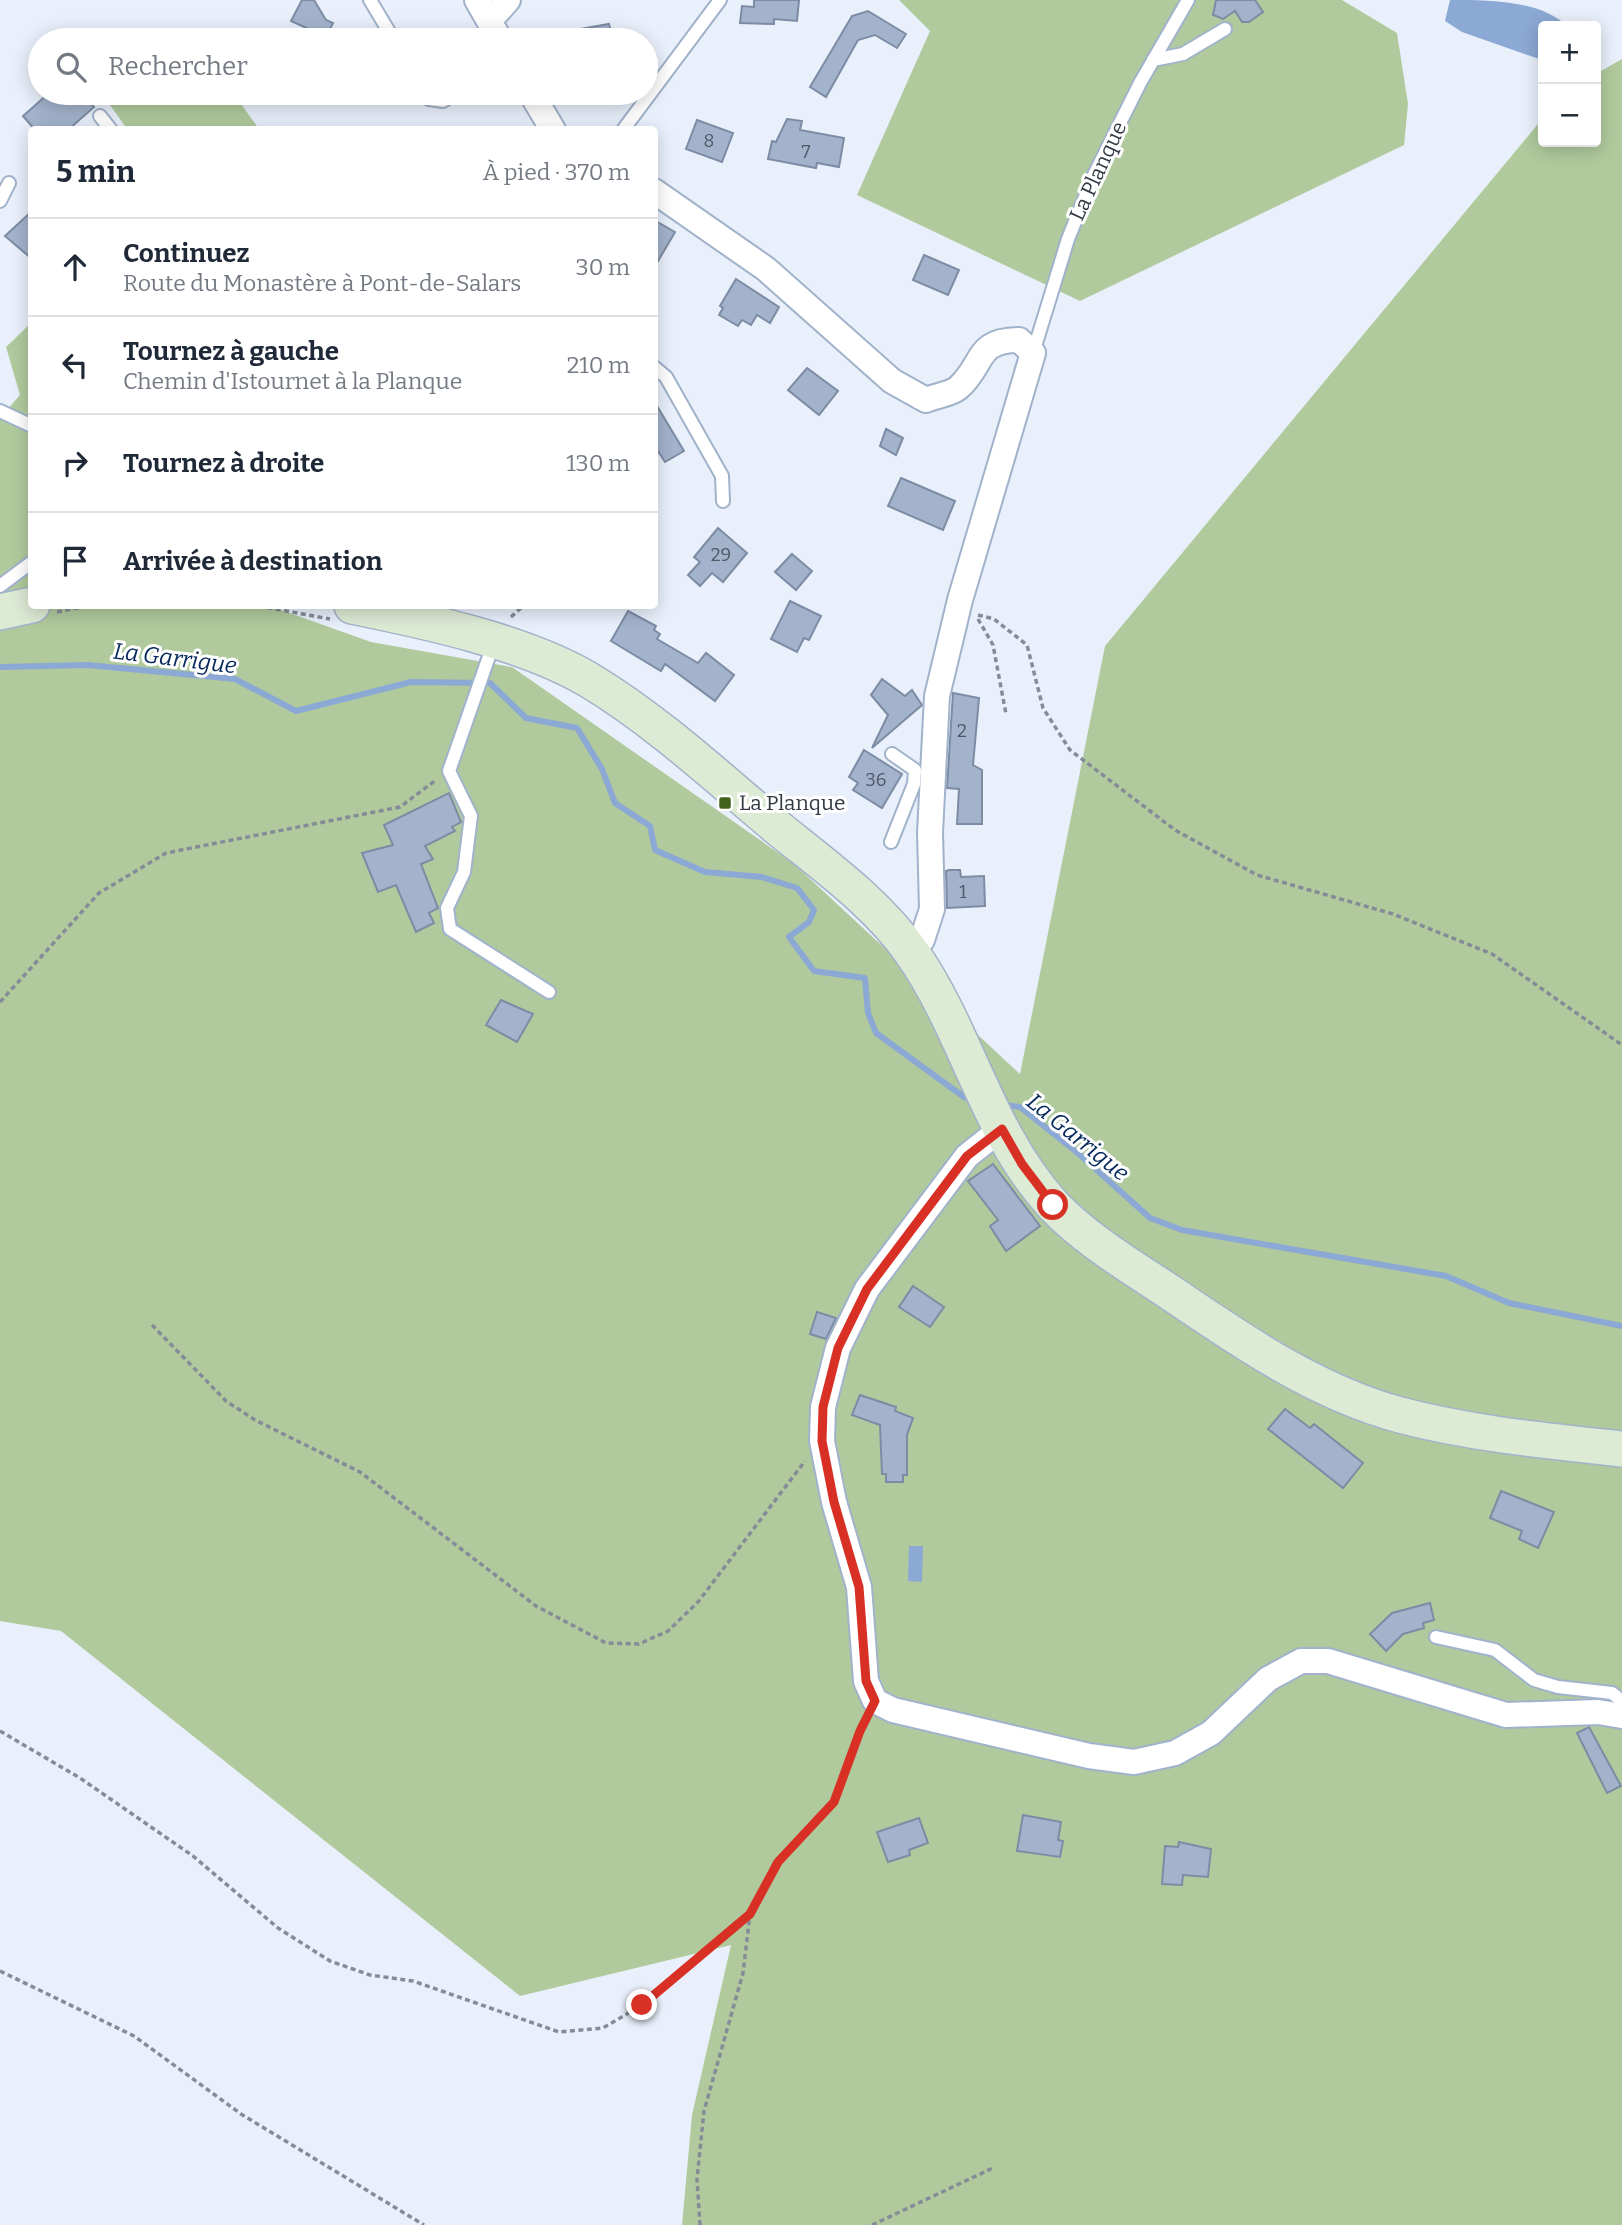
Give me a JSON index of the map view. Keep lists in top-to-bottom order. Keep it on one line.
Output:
{"streets":{"lane":["La Planque"]},"water":["La Garrigue"],"places":{"transit":["La Planque"]},"house_numbers":["8","7","29","2","36","1"],"page":{"map_buttons":["+","−"],"search":"Rechercher","heading":["5 min","À pied · 370 m"],"list":[["Continuez","Route du Monastère à Pont-de-Salars","30 m"],["Tournez à gauche","Chemin d'Istournet à la Planque","210 m"],["Tournez à droite","130 m"],"Arrivée à destination"]}}
